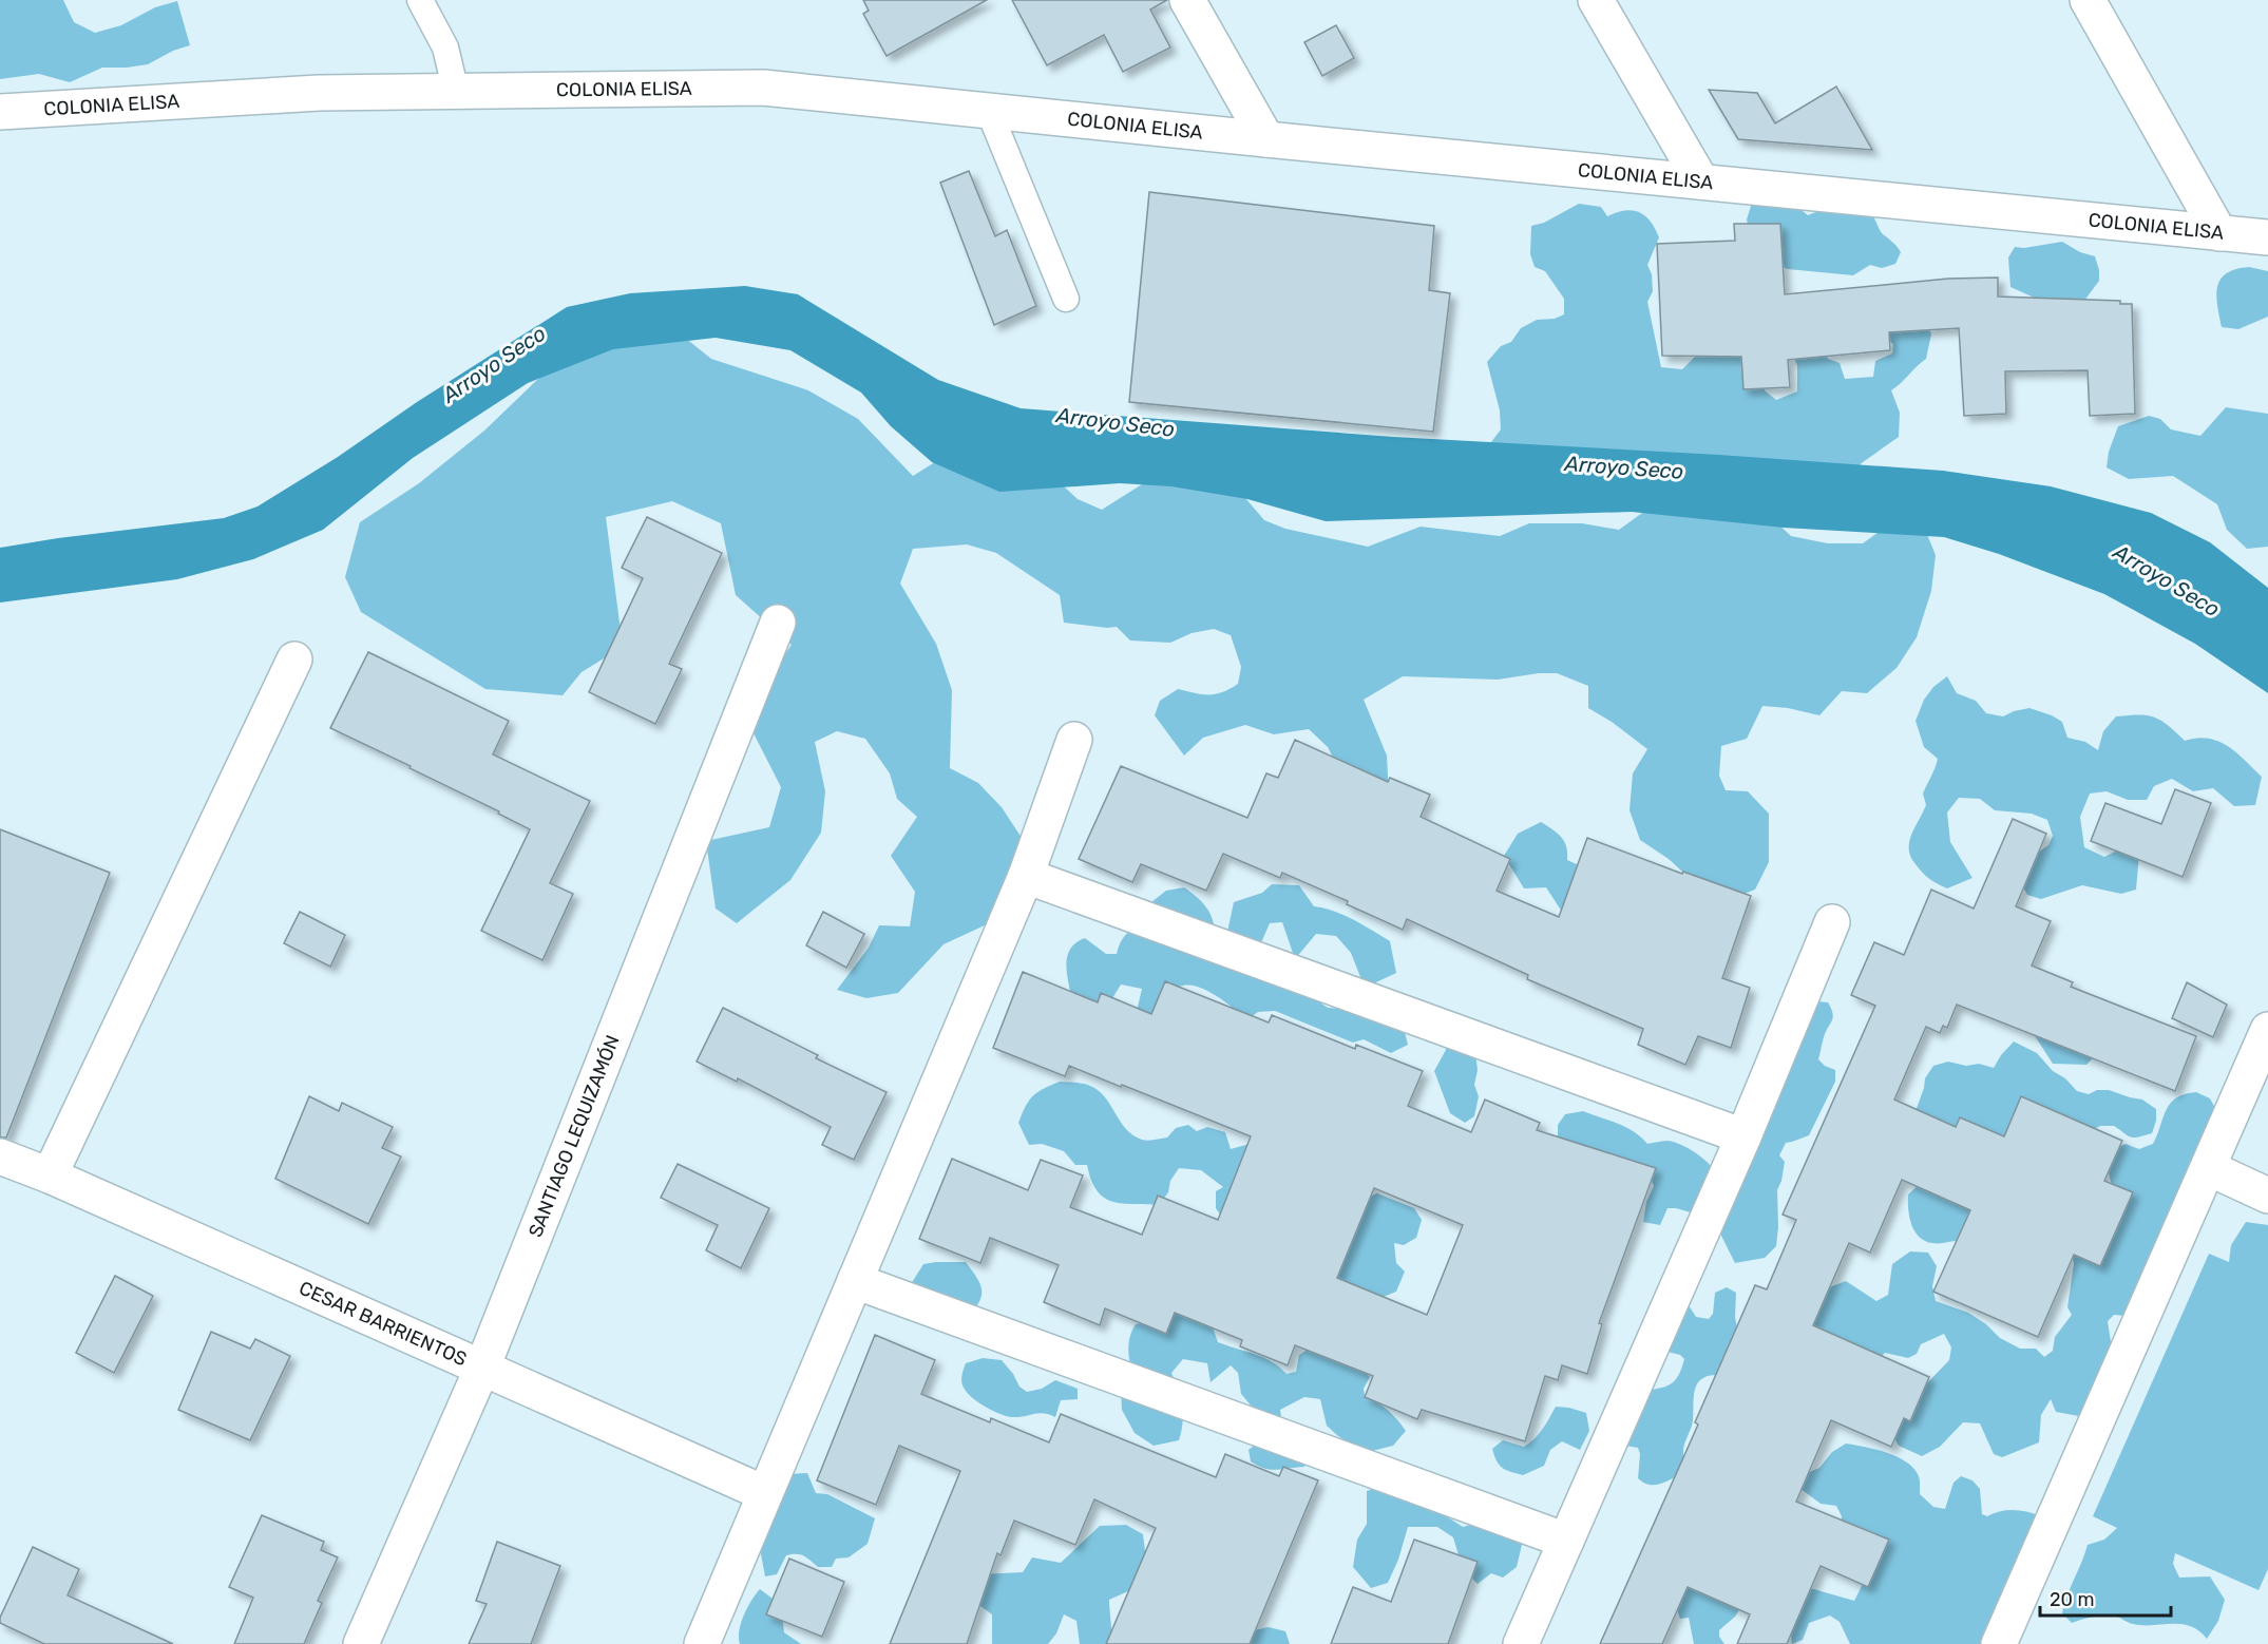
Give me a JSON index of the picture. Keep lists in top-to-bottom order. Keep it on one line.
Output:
{"streets":{"street":["COLONIA ELISA","SANTIAGO LEQUIZAMÓN","CESAR BARRIENTOS"]},"crossings":[["SANTIAGO LEQUIZAMÓN","CESAR BARRIENTOS"]],"water":["Arroyo Seco"],"scale_bar":"20 m"}
